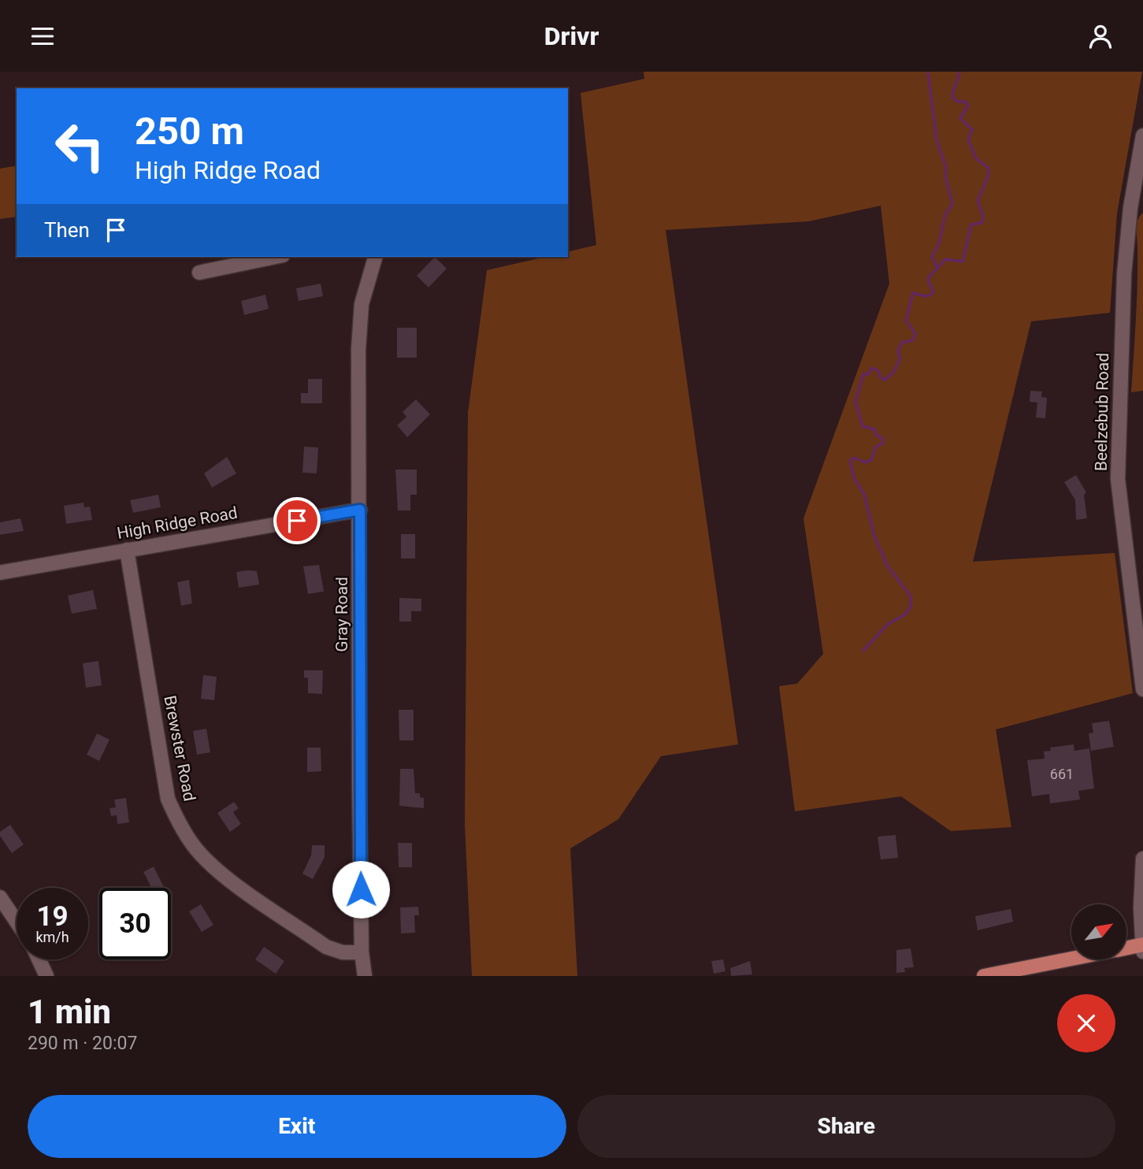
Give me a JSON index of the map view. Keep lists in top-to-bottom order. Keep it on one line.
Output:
{"streets":{"street":["Beelzebub Road","High Ridge Road","Gray Road","Brewster Road"]},"crossings":[["High Ridge Road","Gray Road"],["High Ridge Road","Brewster Road"],["Gray Road","Brewster Road"]],"house_numbers":["661"],"north":"top right","page":{"header":"Drivr","turn":["250 m","High Ridge Road"],"then":"Then","speed":"19 km/h","limit":"30","heading":["1 min","290 m · 20:07"],"buttons":["Exit","Share"]}}
